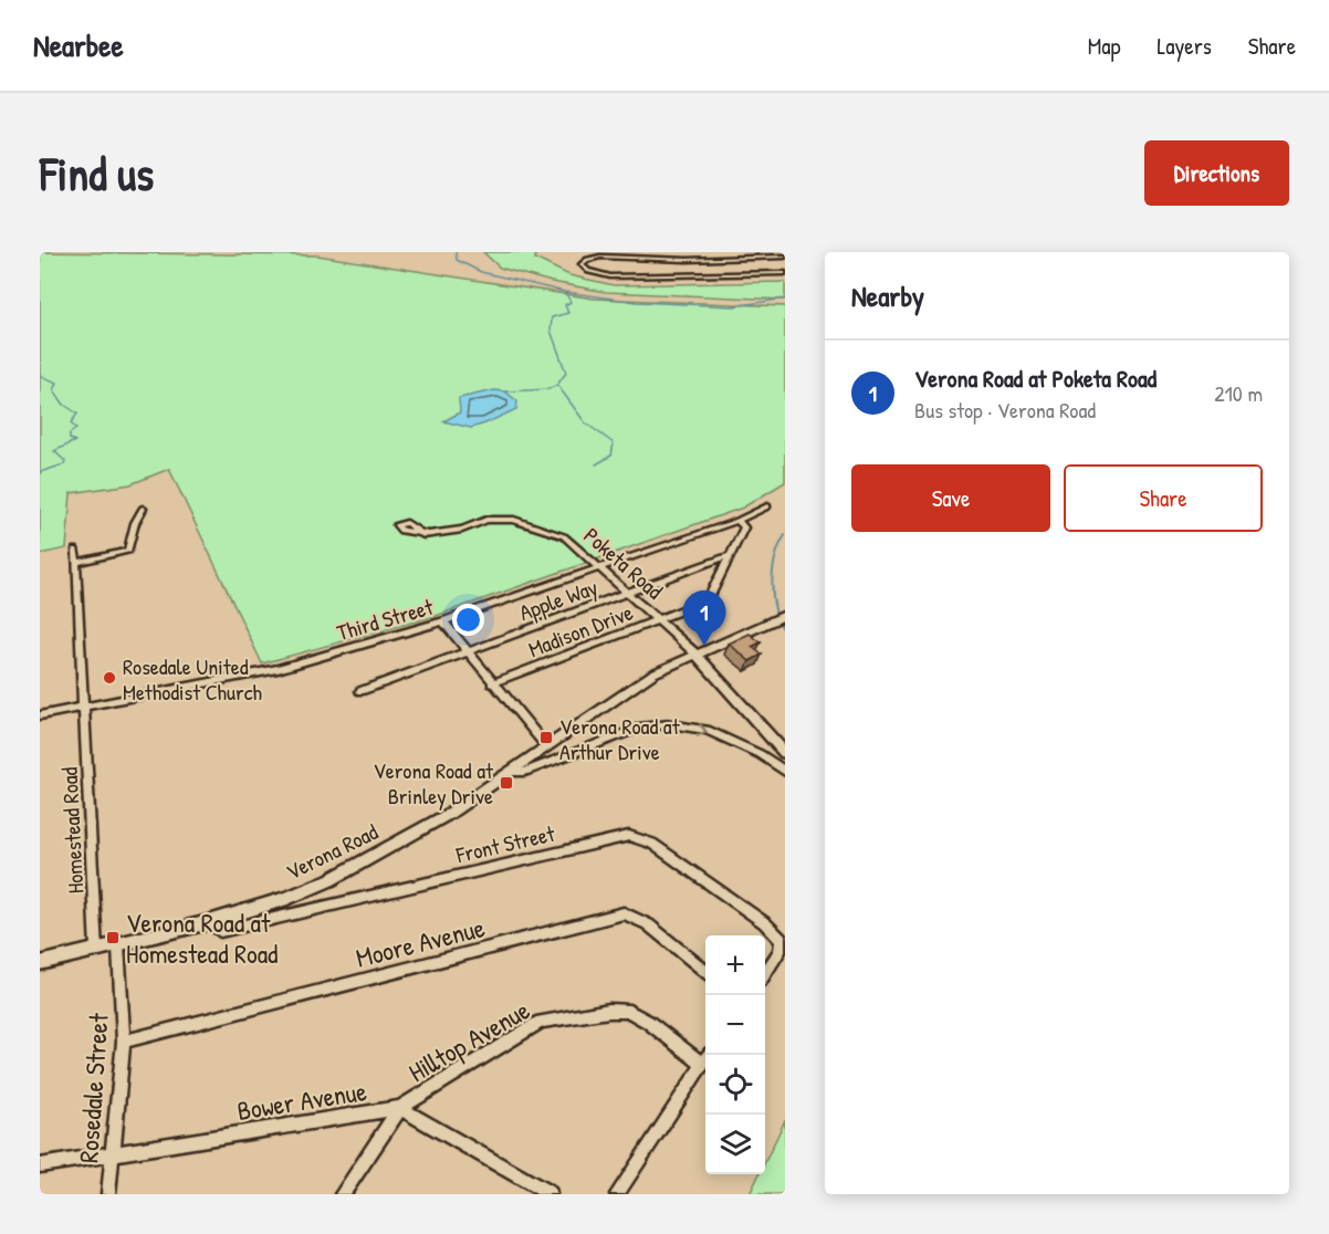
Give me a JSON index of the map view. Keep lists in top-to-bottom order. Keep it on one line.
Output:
{"streets":{"street":["Poketa Road","Apple Way","Third Street","Madison Drive","Homestead Road","Front Street","Verona Road","Moore Avenue","Hilltop Avenue","Rosedale Street","Bower Avenue"]},"crossings":[["Poketa Road","Apple Way"],["Poketa Road","Third Street"],["Poketa Road","Madison Drive"],["Poketa Road","Verona Road"],["Apple Way","Madison Drive"],["Third Street","Madison Drive"],["Third Street","Homestead Road"],["Homestead Road","Verona Road"],["Front Street","Verona Road"],["Verona Road","Rosedale Street"],["Moore Avenue","Rosedale Street"],["Hilltop Avenue","Bower Avenue"],["Rosedale Street","Bower Avenue"]],"places":{"other":["Rosedale United Methodist Church"],"transit":["Verona Road at Arthur Drive","Verona Road at Brinley Drive","Verona Road at Homestead Road"]},"page":{"header":"Nearbee","nav":["Map","Layers","Share"],"buttons":["Directions",["Save","Share"]],"title":"Find us","heading":"Nearby","list":[{"mark":"1","name":"Verona Road at Poketa Road","note":"Bus stop · Verona Road","value":"210 m"}],"pins":"1","map_buttons":["+","−"]}}
